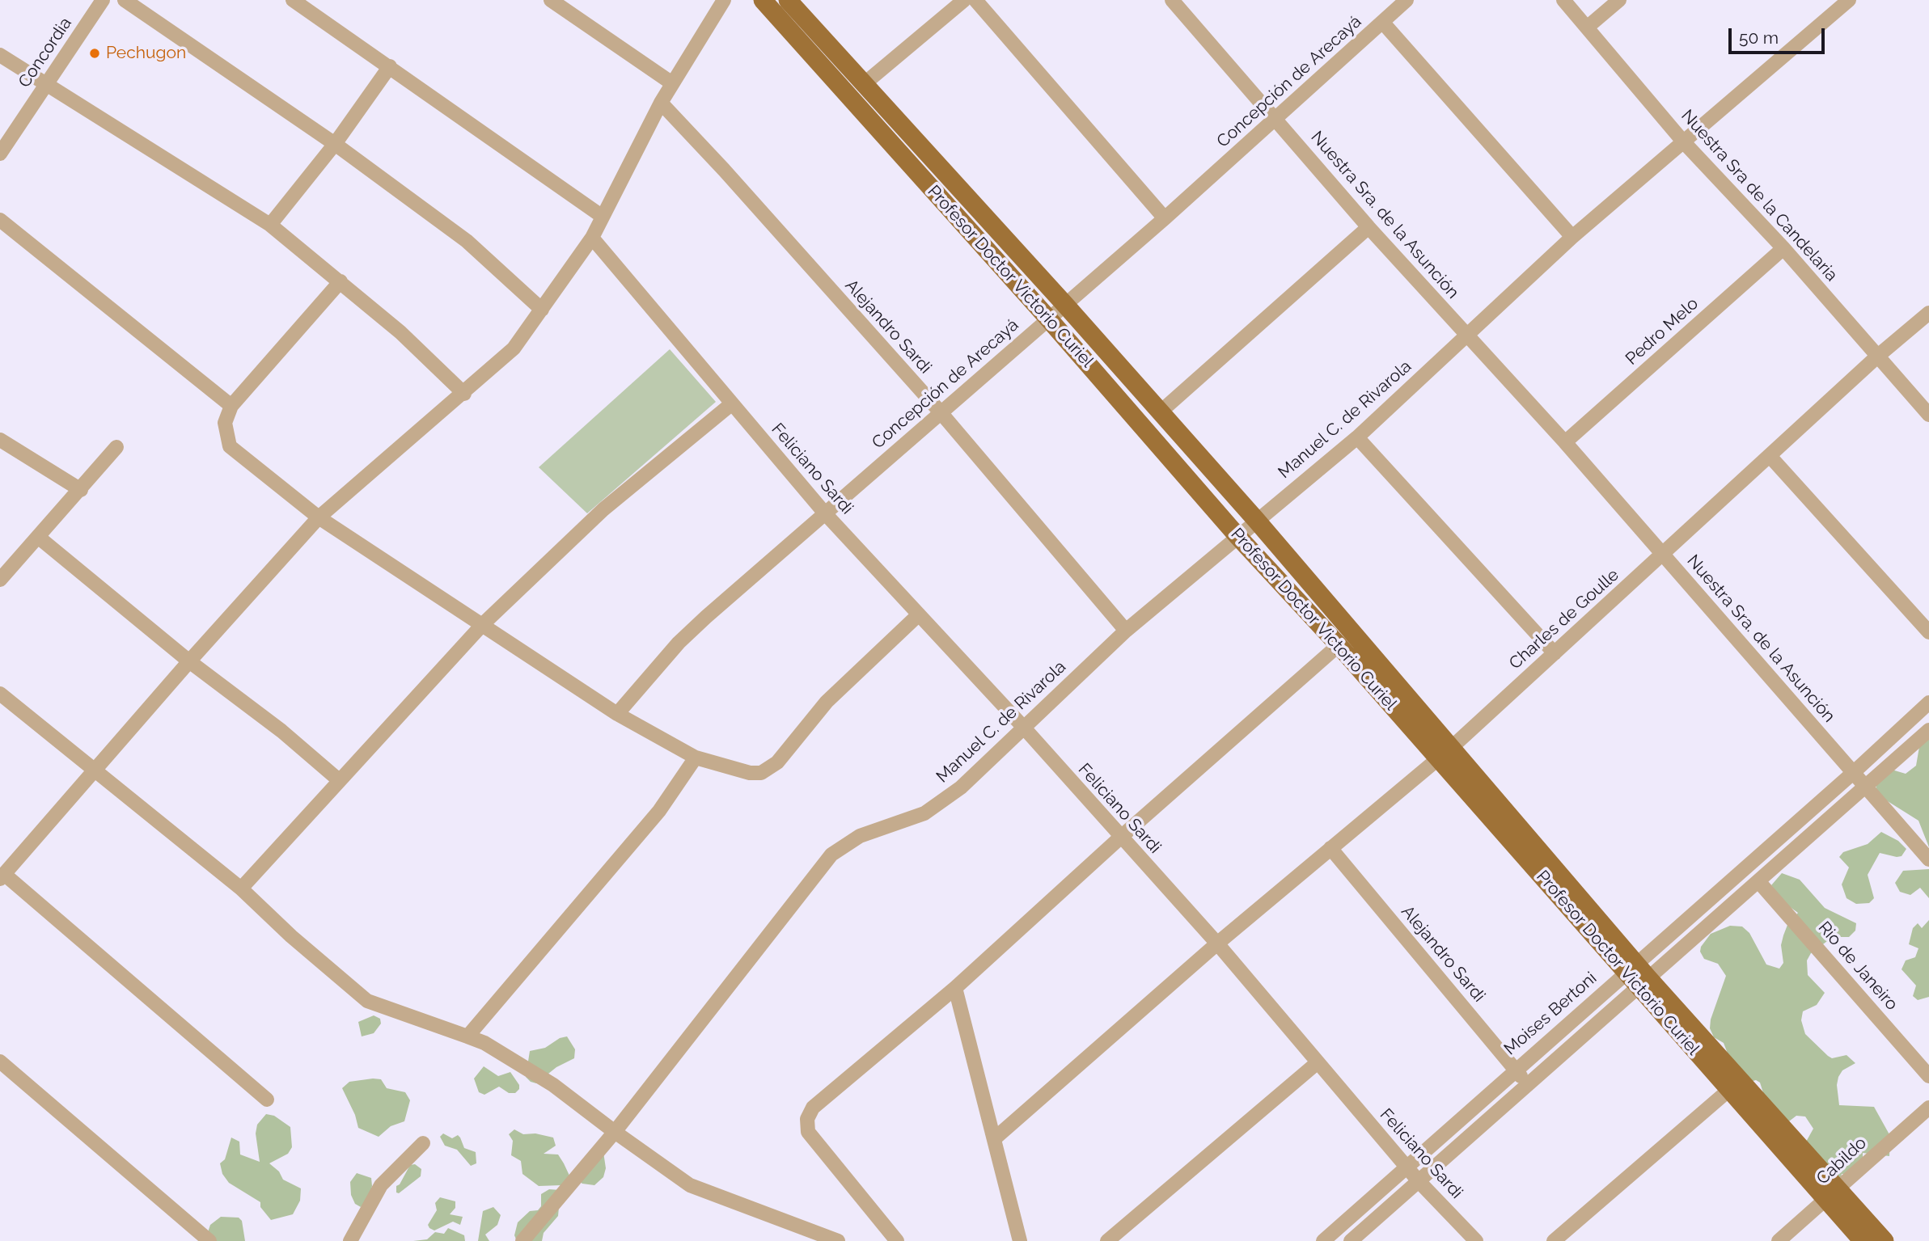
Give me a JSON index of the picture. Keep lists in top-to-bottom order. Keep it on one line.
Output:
{"streets":{"main road":["Profesor Doctor Victorio Curiel"],"street":["Concordia","Concepción de Arecayá","Nuestra Sra de la Candelaria","Nuestra Sra. de la Asunción","Alejandro Sardi","Pedro Melo","Manuel C. de Rivarola","Feliciano Sardi","Charles de Goulle","Rio de Janeiro","Moises Bertoni","Cabildo"]},"crossings":[["Concepción de Arecayá","Nuestra Sra. de la Asunción"],["Concepción de Arecayá","Profesor Doctor Victorio Curiel"],["Concepción de Arecayá","Alejandro Sardi"],["Concepción de Arecayá","Feliciano Sardi"],["Nuestra Sra de la Candelaria","Pedro Melo"],["Nuestra Sra de la Candelaria","Charles de Goulle"],["Nuestra Sra. de la Asunción","Pedro Melo"],["Nuestra Sra. de la Asunción","Manuel C. de Rivarola"],["Nuestra Sra. de la Asunción","Charles de Goulle"],["Nuestra Sra. de la Asunción","Moises Bertoni"],["Profesor Doctor Victorio Curiel","Manuel C. de Rivarola"],["Profesor Doctor Victorio Curiel","Charles de Goulle"],["Profesor Doctor Victorio Curiel","Moises Bertoni"],["Profesor Doctor Victorio Curiel","Cabildo"],["Alejandro Sardi","Manuel C. de Rivarola"],["Alejandro Sardi","Charles de Goulle"],["Alejandro Sardi","Moises Bertoni"],["Manuel C. de Rivarola","Feliciano Sardi"],["Feliciano Sardi","Charles de Goulle"],["Feliciano Sardi","Moises Bertoni"],["Rio de Janeiro","Moises Bertoni"]],"places":["Pechugon"],"scale_bar":"50 m"}
